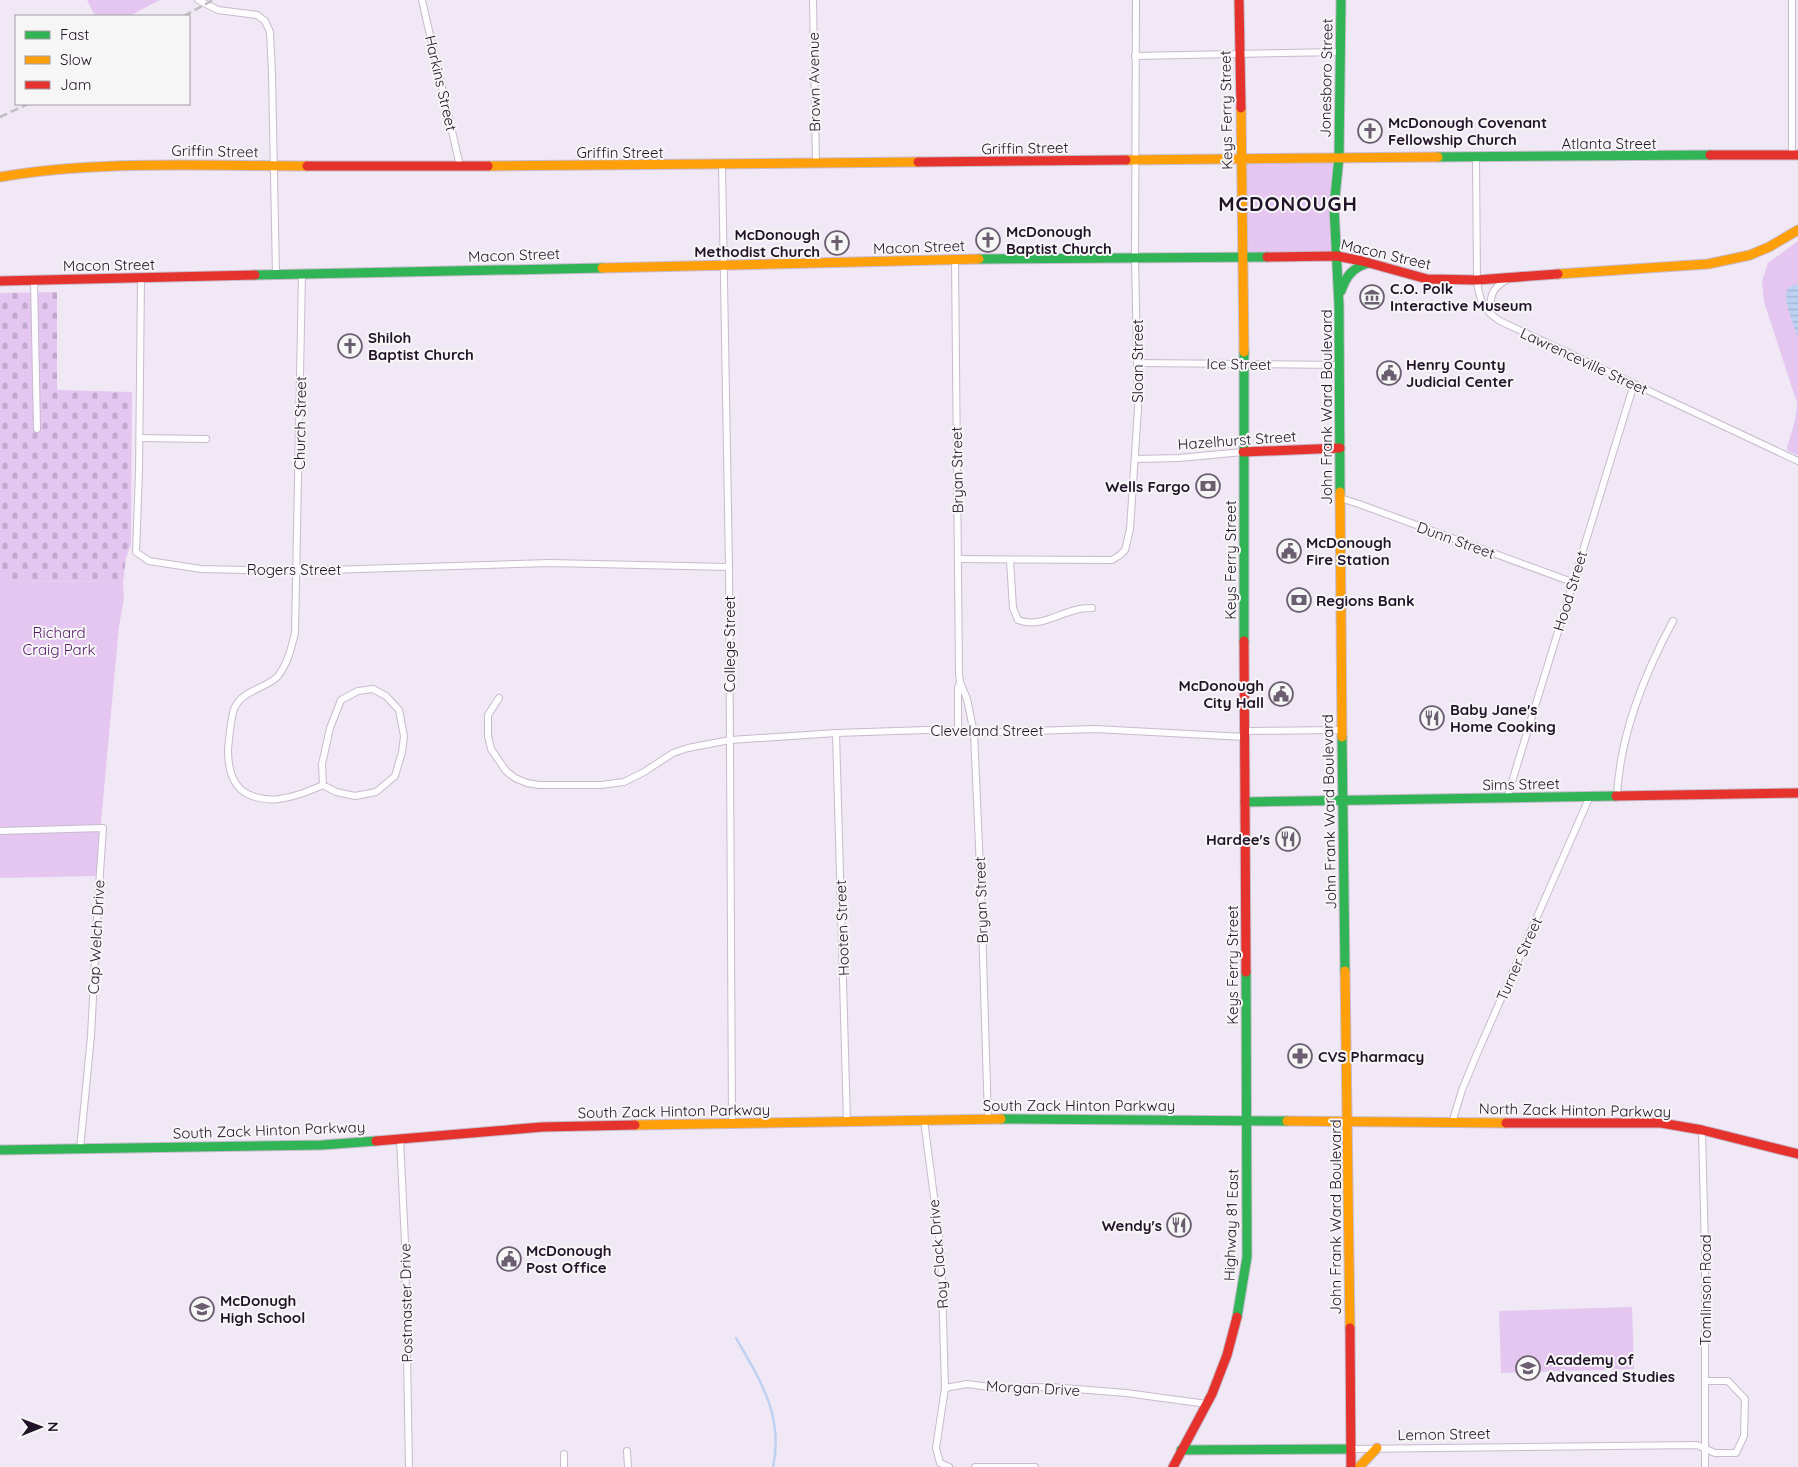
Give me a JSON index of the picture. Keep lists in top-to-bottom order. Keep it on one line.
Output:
{"streets":{"main road":["Jonesboro Street","Keys Ferry Street","Atlanta Street","Griffin Street","Macon Street","John Frank Ward Boulevard","Hazelhurst Street","Sims Street","South Zack Hinton Parkway","North Zack Hinton Parkway","Highway 81 East","Lemon Street"],"street":["Brown Avenue","Harkins Street","Sloan Street","Lawrenceville Street","Ice Street","Church Street","Bryan Street","Dunn Street","Rogers Street","Hood Street","College Street","Cleveland Street","Hooten Street","Cap Welch Drive","Turner Street","Roy Clack Drive","Tomlinson Road","Postmaster Drive","Morgan Drive"]},"crossings":[["Jonesboro Street","Atlanta Street"],["Jonesboro Street","John Frank Ward Boulevard"],["Brown Avenue","Griffin Street"],["Harkins Street","Griffin Street"],["Keys Ferry Street","Atlanta Street"],["Keys Ferry Street","Griffin Street"],["Keys Ferry Street","Macon Street"],["Keys Ferry Street","Ice Street"],["Keys Ferry Street","Hazelhurst Street"],["Keys Ferry Street","Cleveland Street"],["Keys Ferry Street","Sims Street"],["Keys Ferry Street","South Zack Hinton Parkway"],["Keys Ferry Street","Highway 81 East"],["Atlanta Street","Griffin Street"],["Atlanta Street","John Frank Ward Boulevard"],["Griffin Street","Sloan Street"],["Griffin Street","College Street"],["Macon Street","Sloan Street"],["Macon Street","John Frank Ward Boulevard"],["Macon Street","Church Street"],["Macon Street","Bryan Street"],["Macon Street","Rogers Street"],["Macon Street","College Street"],["Sloan Street","Ice Street"],["Sloan Street","Hazelhurst Street"],["Sloan Street","Bryan Street"],["Lawrenceville Street","Hood Street"],["Ice Street","John Frank Ward Boulevard"],["John Frank Ward Boulevard","Hazelhurst Street"],["John Frank Ward Boulevard","Dunn Street"],["John Frank Ward Boulevard","Cleveland Street"],["John Frank Ward Boulevard","Sims Street"],["John Frank Ward Boulevard","South Zack Hinton Parkway"],["John Frank Ward Boulevard","North Zack Hinton Parkway"],["John Frank Ward Boulevard","Lemon Street"],["Church Street","Rogers Street"],["Bryan Street","Cleveland Street"],["Bryan Street","South Zack Hinton Parkway"],["Dunn Street","Hood Street"],["Rogers Street","College Street"],["Hood Street","Sims Street"],["College Street","Cleveland Street"],["College Street","South Zack Hinton Parkway"],["Cleveland Street","Hooten Street"],["Sims Street","Turner Street"],["Hooten Street","South Zack Hinton Parkway"],["Cap Welch Drive","South Zack Hinton Parkway"],["Turner Street","North Zack Hinton Parkway"],["South Zack Hinton Parkway","North Zack Hinton Parkway"],["South Zack Hinton Parkway","Highway 81 East"],["South Zack Hinton Parkway","Roy Clack Drive"],["South Zack Hinton Parkway","Postmaster Drive"],["North Zack Hinton Parkway","Tomlinson Road"],["Highway 81 East","Morgan Drive"],["Highway 81 East","Lemon Street"],["Roy Clack Drive","Morgan Drive"],["Tomlinson Road","Lemon Street"]],"districts":["MCDONOUGH"],"parks":["Richard Craig Park"],"places":{"church":["McDonough Covenant Fellowship Church","McDonough Baptist Church","McDonough Methodist Church","Shiloh Baptist Church"],"museum":["C.O. Polk Interactive Museum"],"public building":["Henry County Judicial Center","McDonough Fire Station","McDonough City Hall","McDonough Post Office"],"bank":["Wells Fargo","Regions Bank"],"restaurant":["Baby Jane's Home Cooking","Hardee's","Wendy's"],"pharmacy":["CVS Pharmacy"],"school or university":["McDonugh High School","Academy of Advanced Studies"]},"legend":["Fast","Slow","Jam"],"north":"right"}
